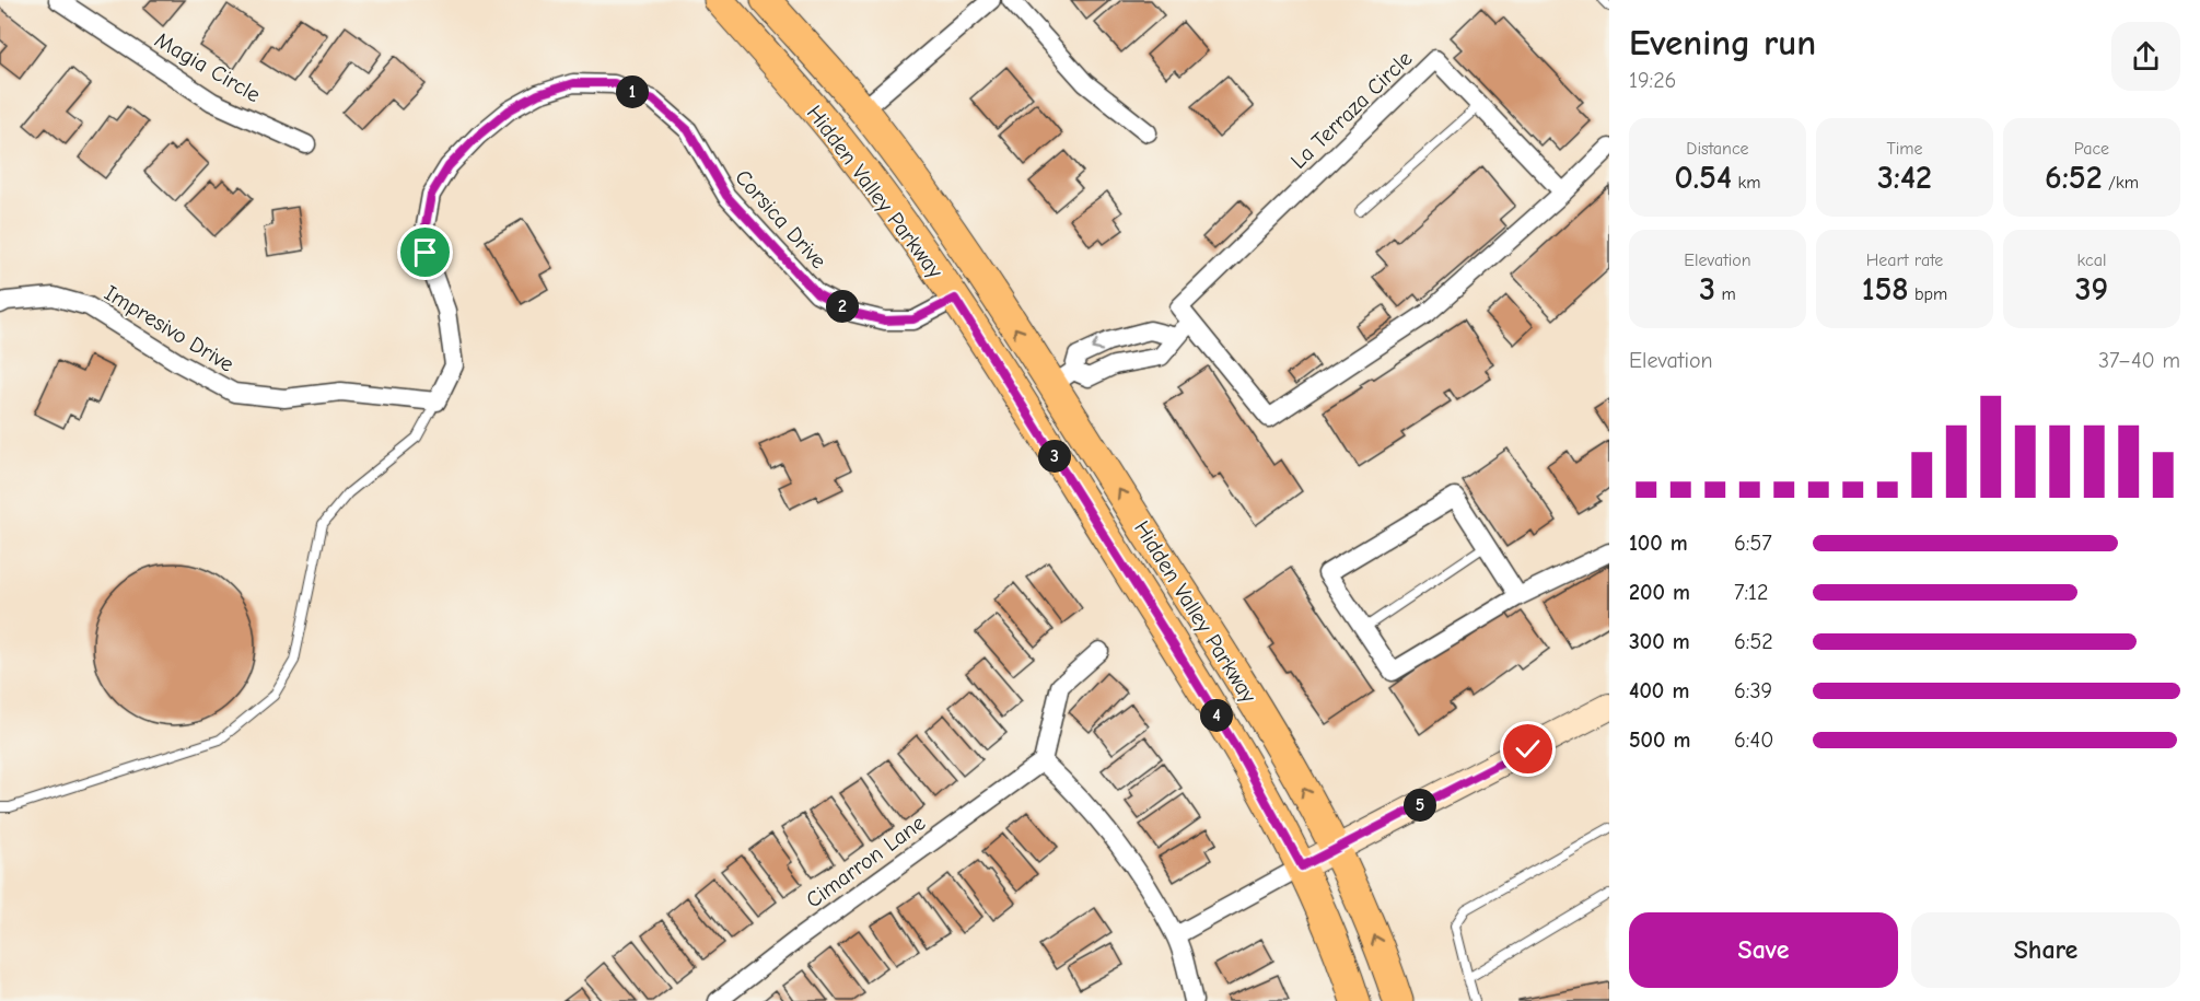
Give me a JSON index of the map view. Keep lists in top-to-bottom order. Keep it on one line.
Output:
{"streets":{"main road":["Hidden Valley Parkway"],"street":["Magia Circle","La Terraza Circle","Corsica Drive","Impresivo Drive","Cimarron Lane"]},"crossings":[["Hidden Valley Parkway","Corsica Drive"],["Corsica Drive","Impresivo Drive"]],"page":{"heading":["Evening run","19:26"],"pins":["1","2","3","4","5"],"stats":[["Distance","0.54 km"],["Time","3:42"],["Pace","6:52 /km"],["Elevation","3 m"],["Heart rate","158 bpm"],["kcal","39"]],"chart":["Elevation","37–40 m"],"list":[{"name":"100 m","note":"6:57"},{"name":"200 m","note":"7:12"},{"name":"300 m","note":"6:52"},{"name":"400 m","note":"6:39"},{"name":"500 m","note":"6:40"}],"buttons":["Save","Share"]}}
